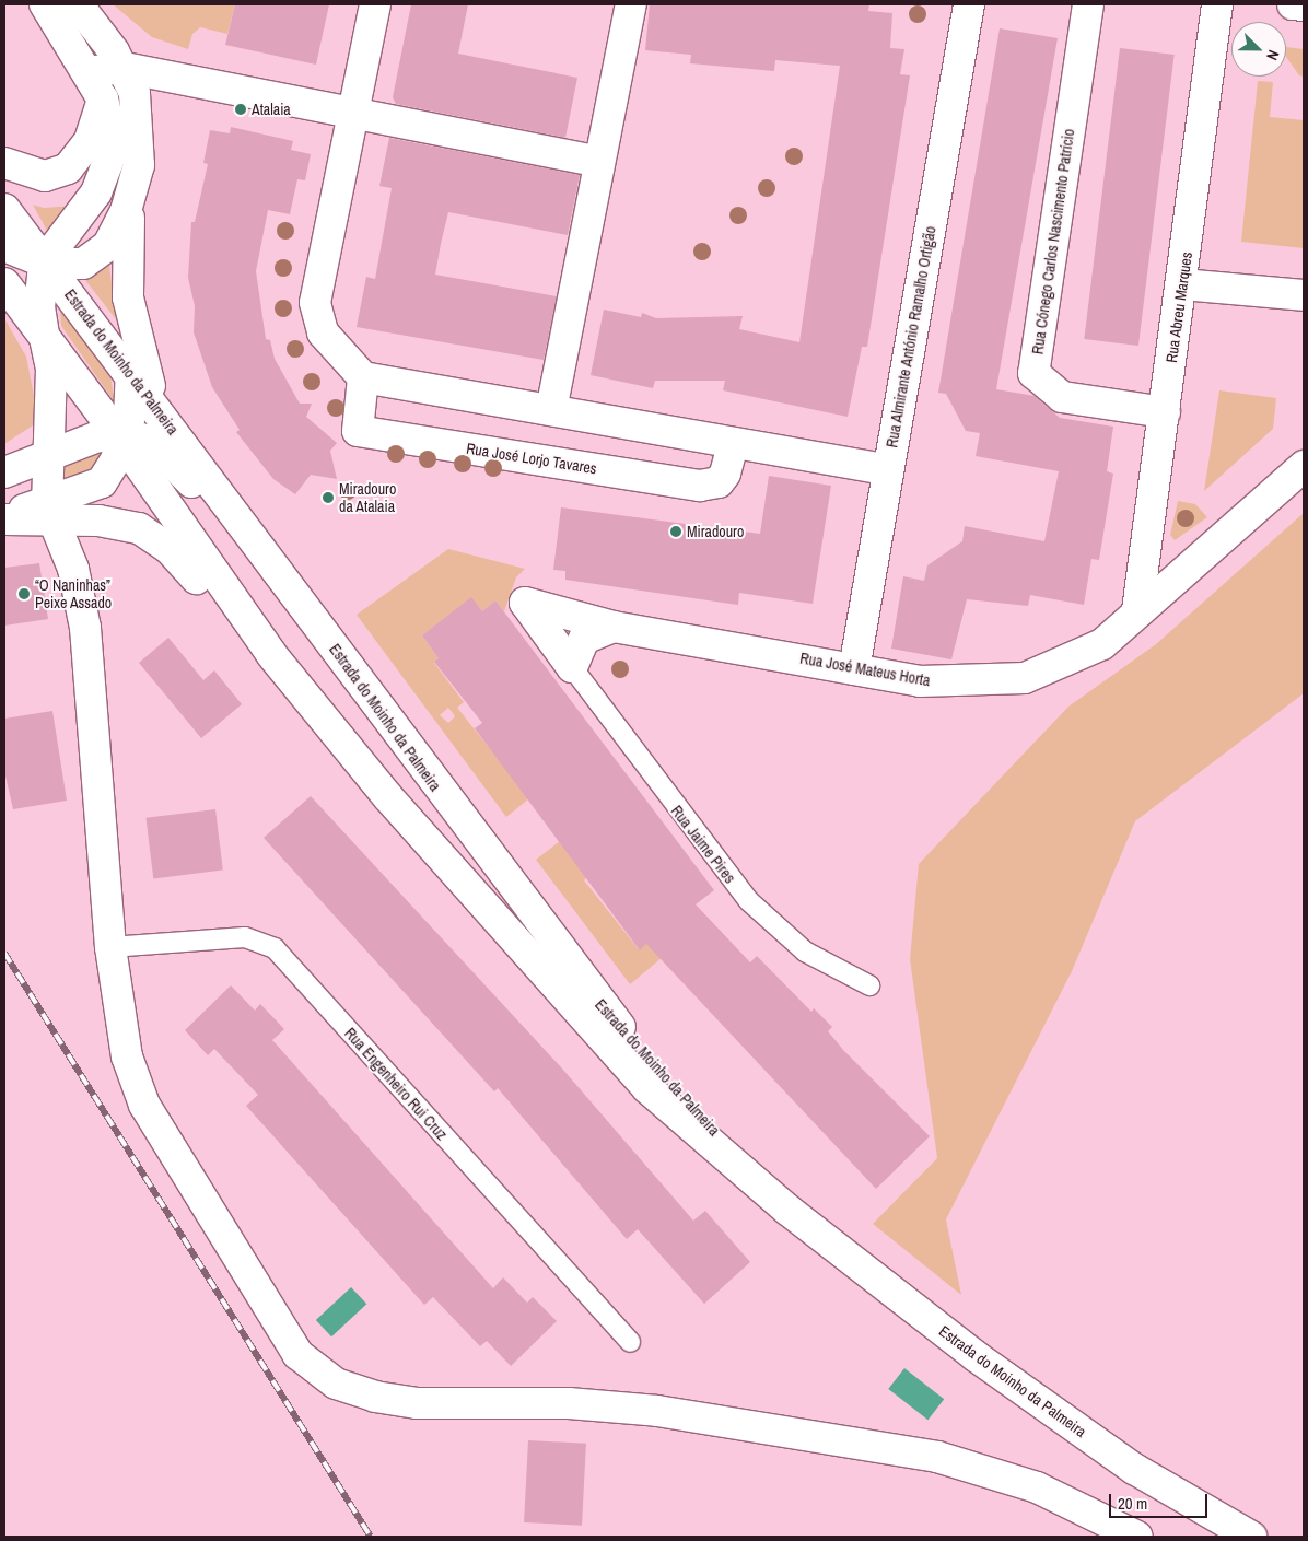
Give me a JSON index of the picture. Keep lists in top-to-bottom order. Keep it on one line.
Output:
{"streets":{"street":["Rua Cónego Carlos Nascimento Patrício","Rua Abreu Marques","Rua Almirante António Ramalho Ortigão","Estrada do Moinho da Palmeira","Rua José Lorjo Tavares","Rua José Mateus Horta"],"lane":["Rua Jaime Pires","Rua Engenheiro Rui Cruz"]},"crossings":[["Rua Cónego Carlos Nascimento Patrício","Rua Abreu Marques"],["Rua Abreu Marques","Rua José Mateus Horta"],["Rua Almirante António Ramalho Ortigão","Rua José Mateus Horta"],["Rua José Mateus Horta","Rua Jaime Pires"]],"places":["Atalaia","Miradouro da Atalaia","Miradouro","“O Naninhas” Peixe Assado"],"scale_bar":"20 m","north":"bottom right"}
